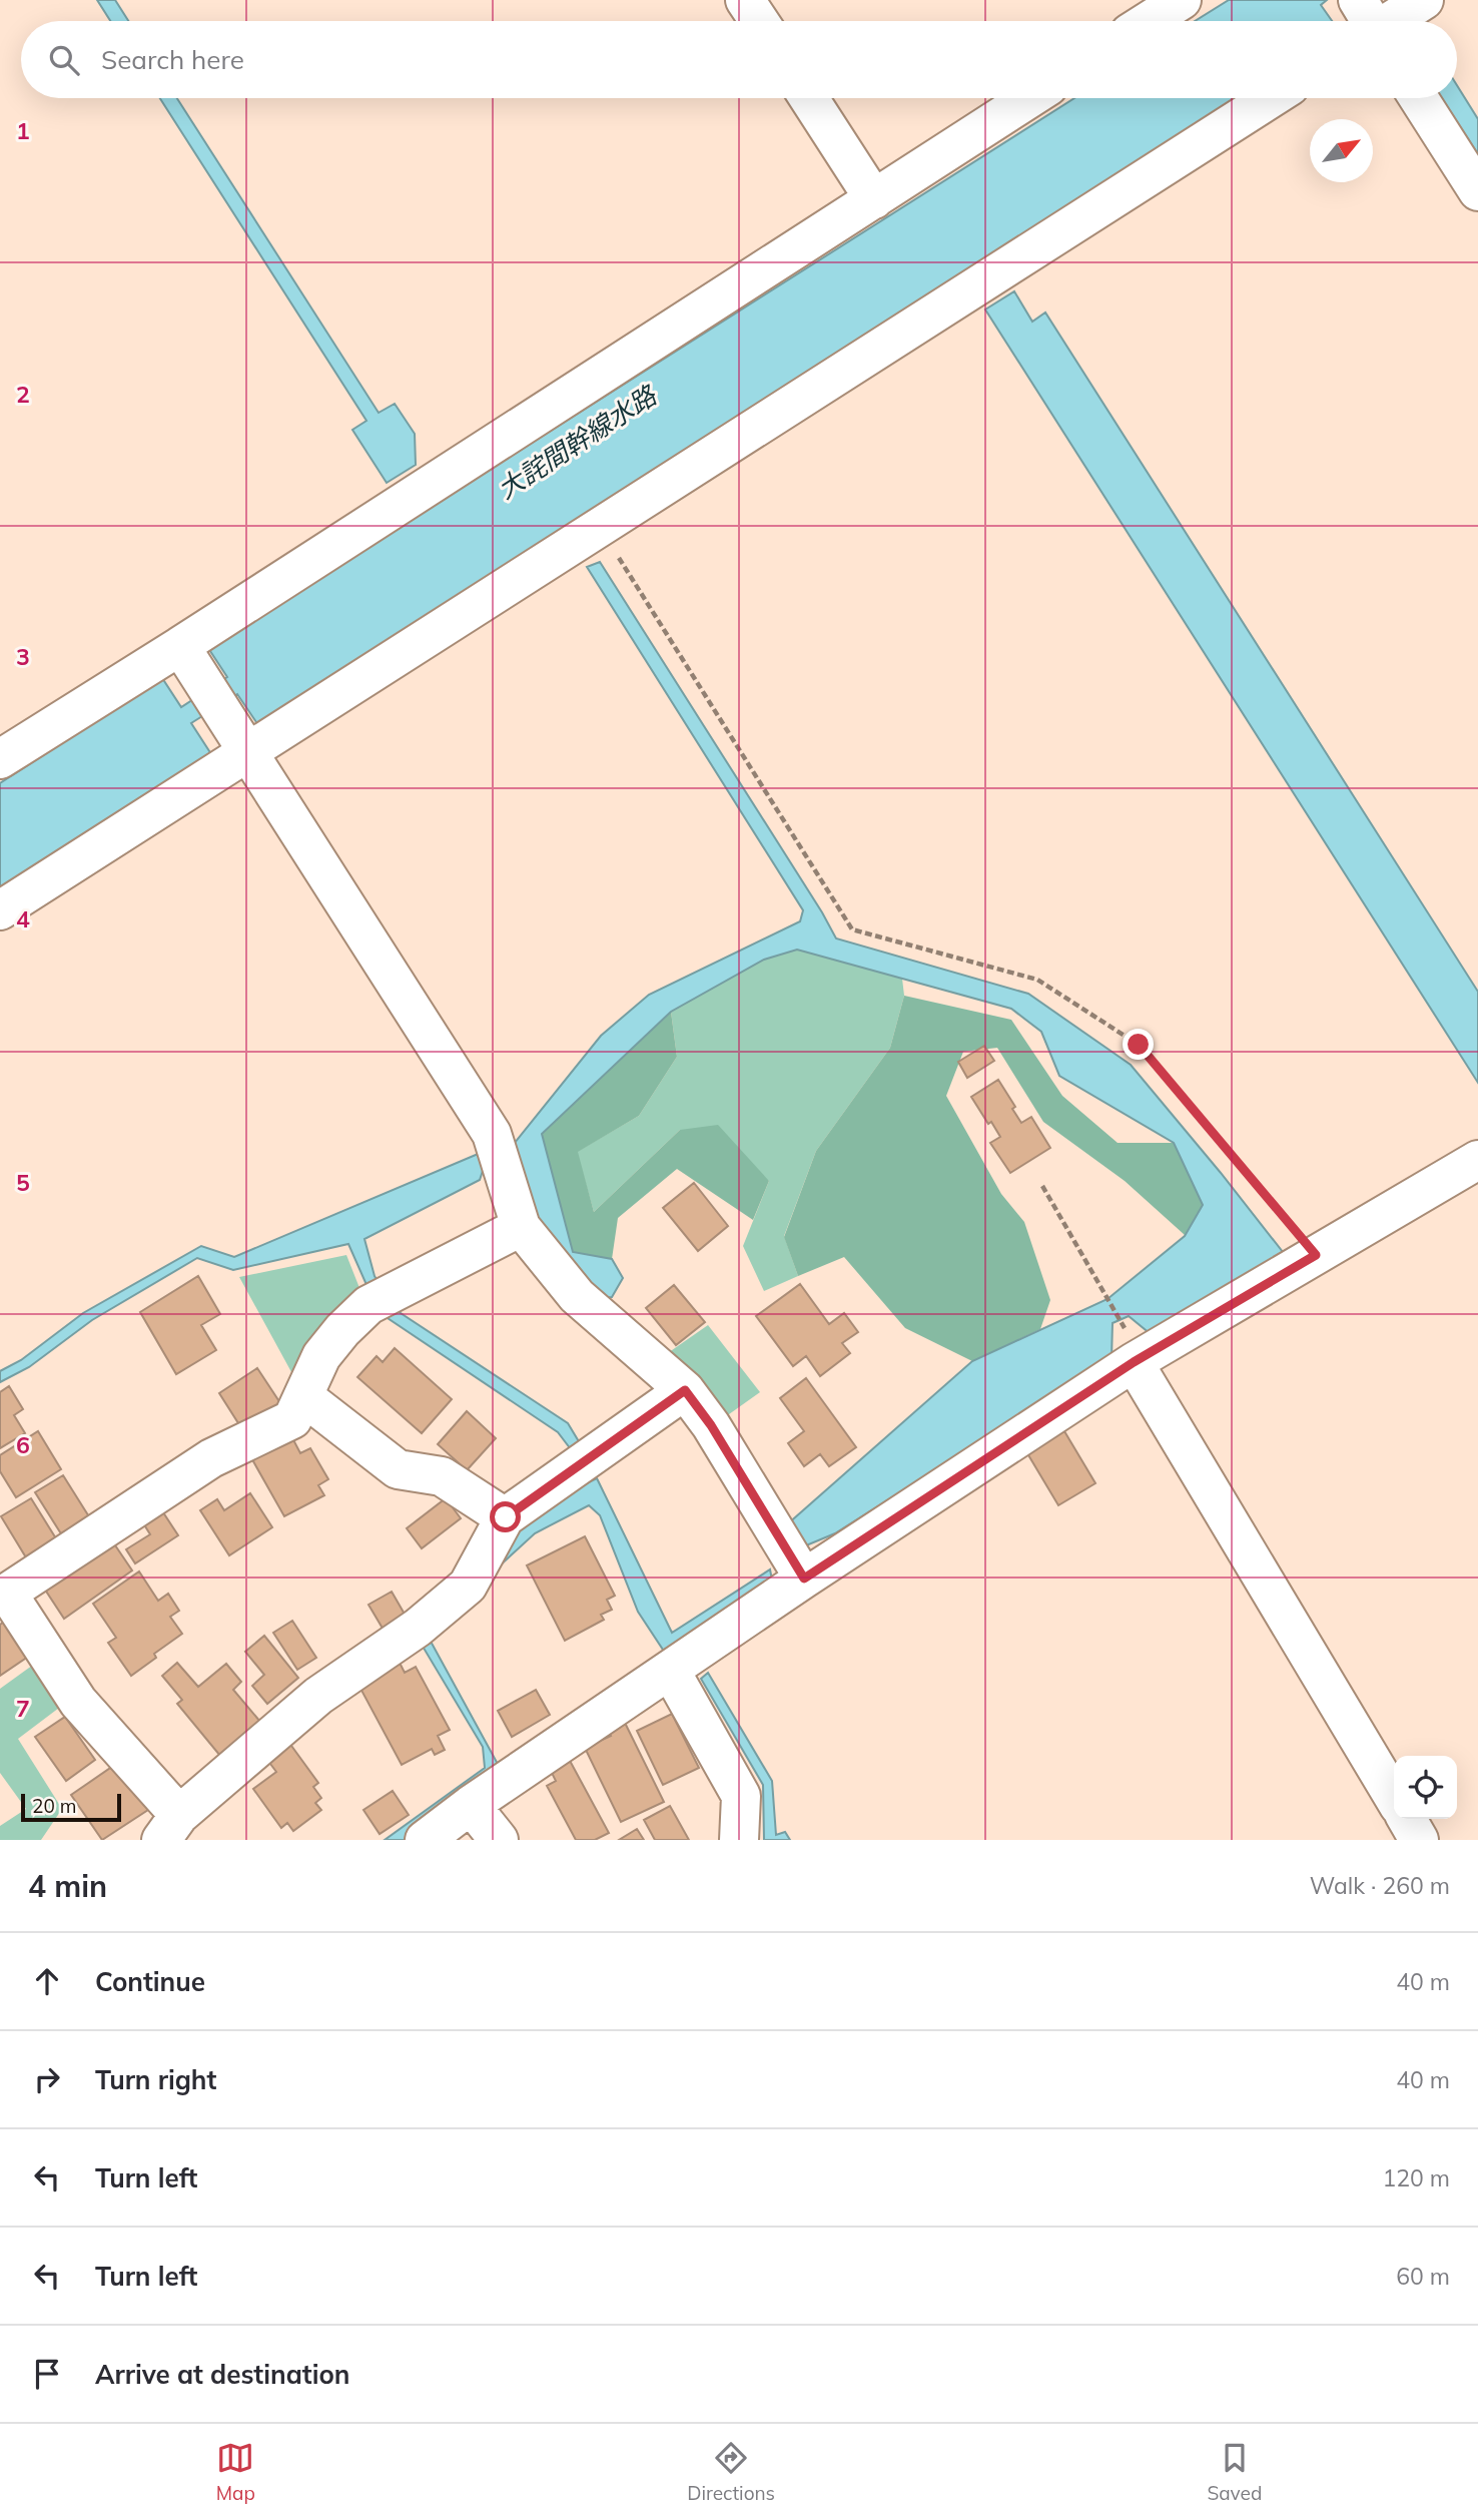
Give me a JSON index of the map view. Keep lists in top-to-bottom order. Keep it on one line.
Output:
{"water":["大詫間幹線水路"],"scale_bar":"20 m","north":"top right","page":{"search":"Search here","scale":"20 m","heading":["4 min","Walk · 260 m"],"list":[["Continue","40 m"],["Turn right","40 m"],["Turn left","120 m"],["Turn left","60 m"],"Arrive at destination"],"nav":["Map","Directions","Saved"]},"grid":{"rows":["1","2","3","4","5","6","7"]}}
